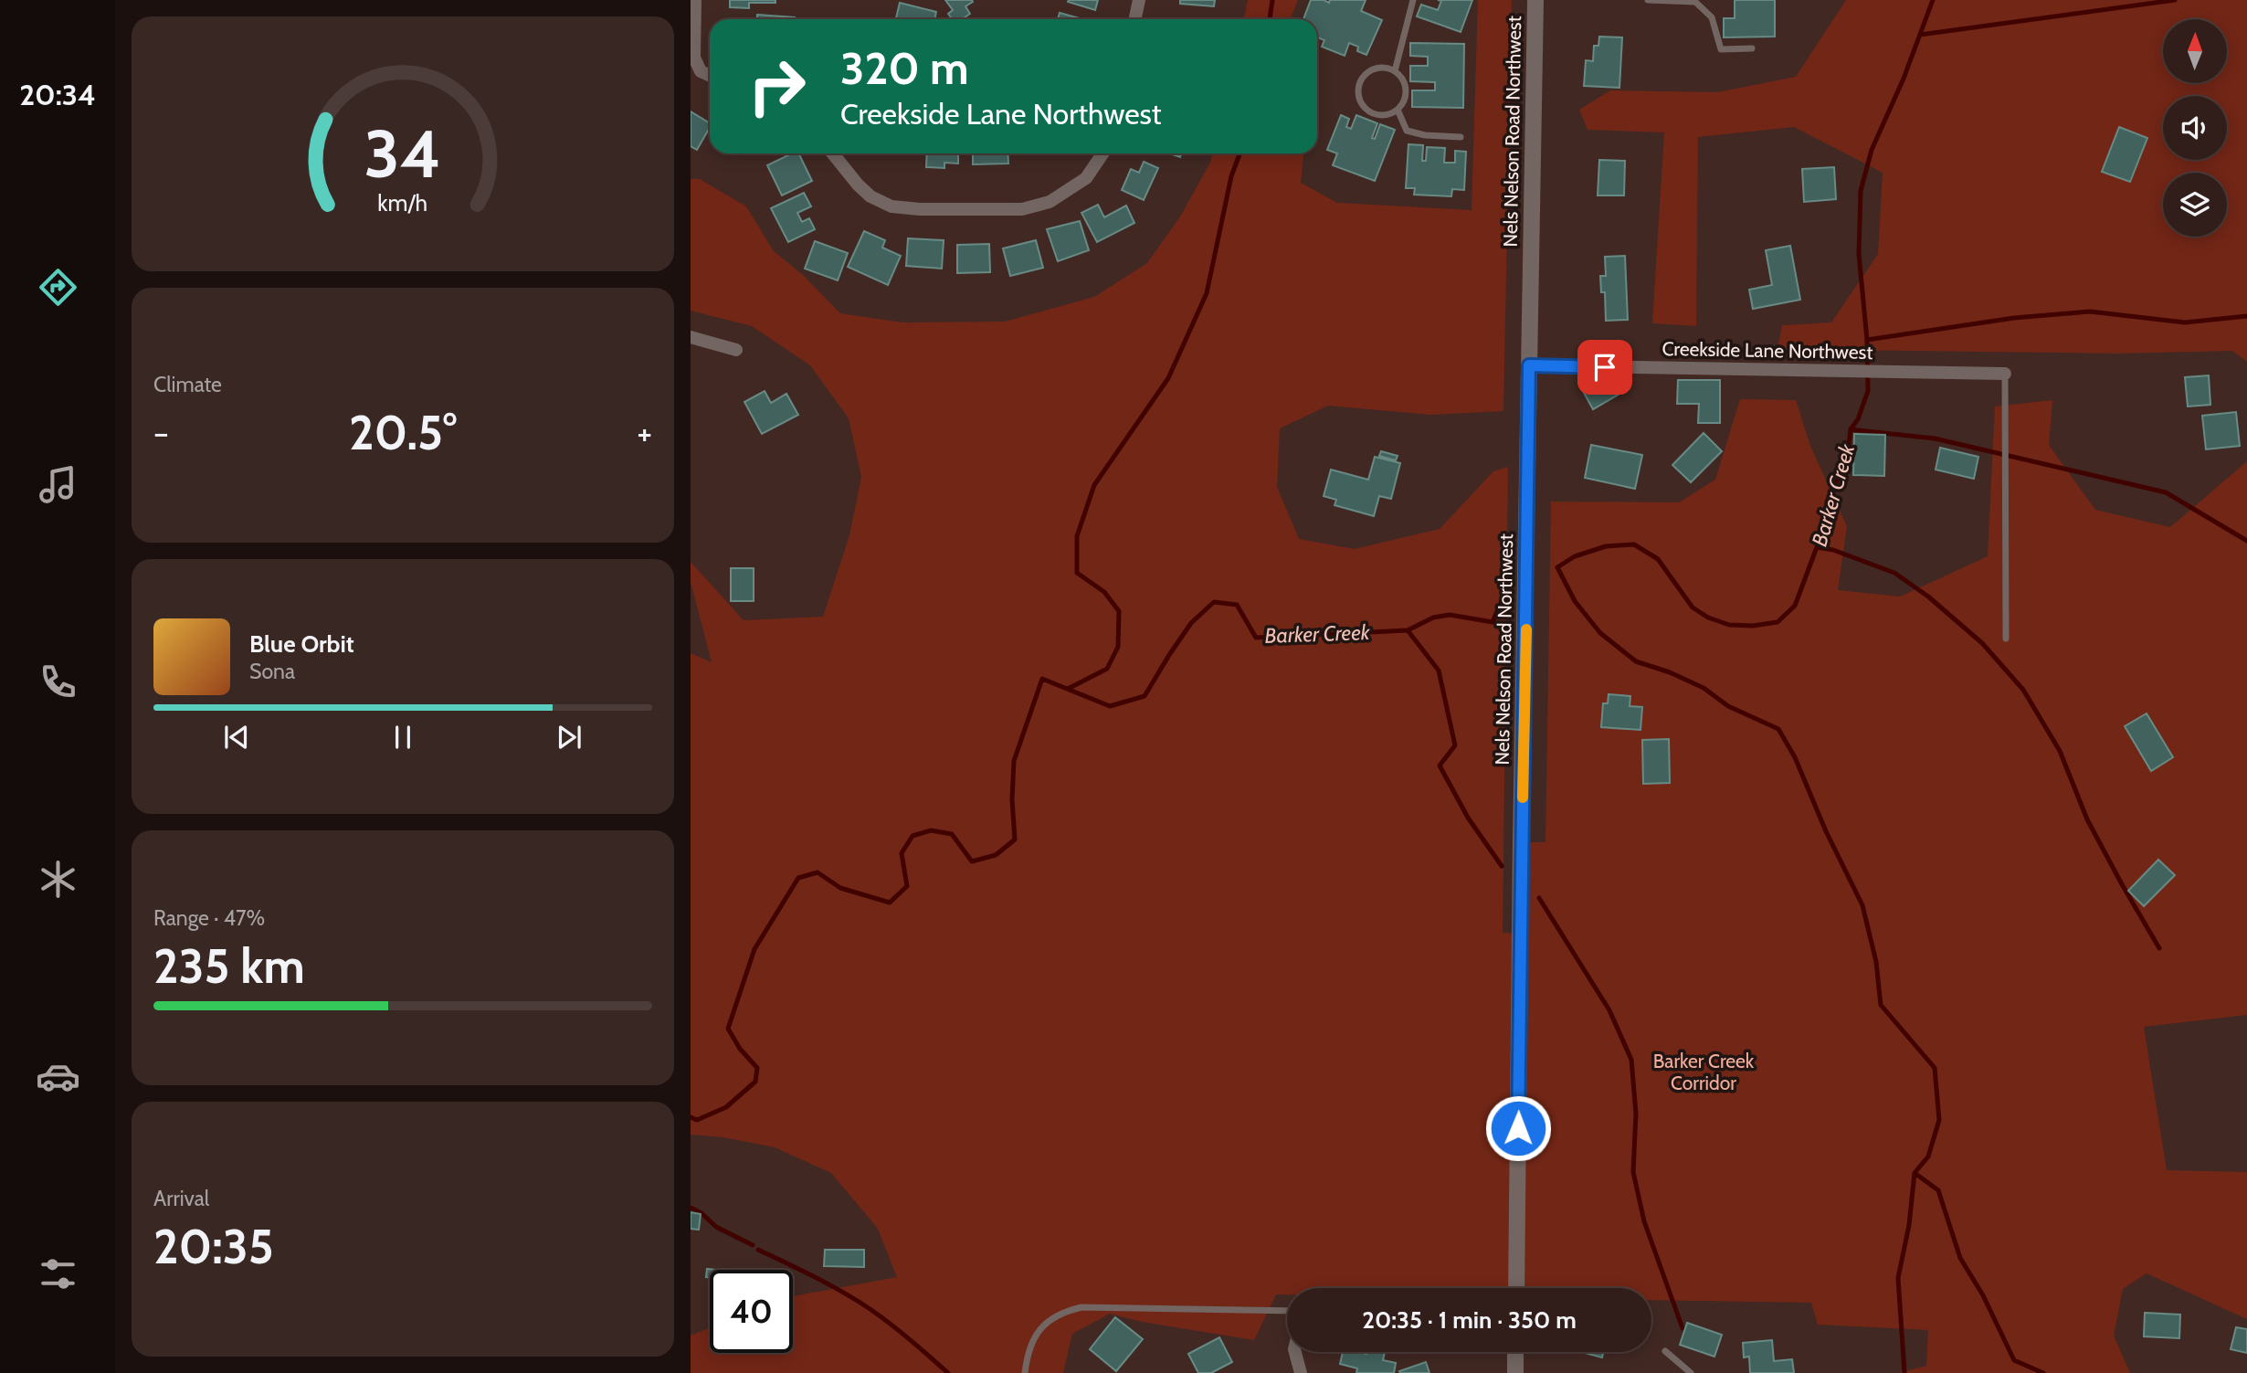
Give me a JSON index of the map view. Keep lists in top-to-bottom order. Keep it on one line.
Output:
{"streets":{"street":["Nels Nelson Road Northwest","Creekside Lane Northwest"]},"crossings":[["Nels Nelson Road Northwest","Creekside Lane Northwest"]],"water":["Barker Creek"],"parks":["Barker Creek Corridor"],"north":"top","page":{"tabs":"20:34","turn":["320 m","Creekside Lane Northwest"],"tile":["Climate",["Range · 47%","235 km"],["Arrival","20:35"]],"heat":["−","20.5°","+"],"song":["Blue Orbit","Sona"],"limit":"40","trip":"20:35 · 1 min · 350 m","gauge":["34","km/h"]}}
